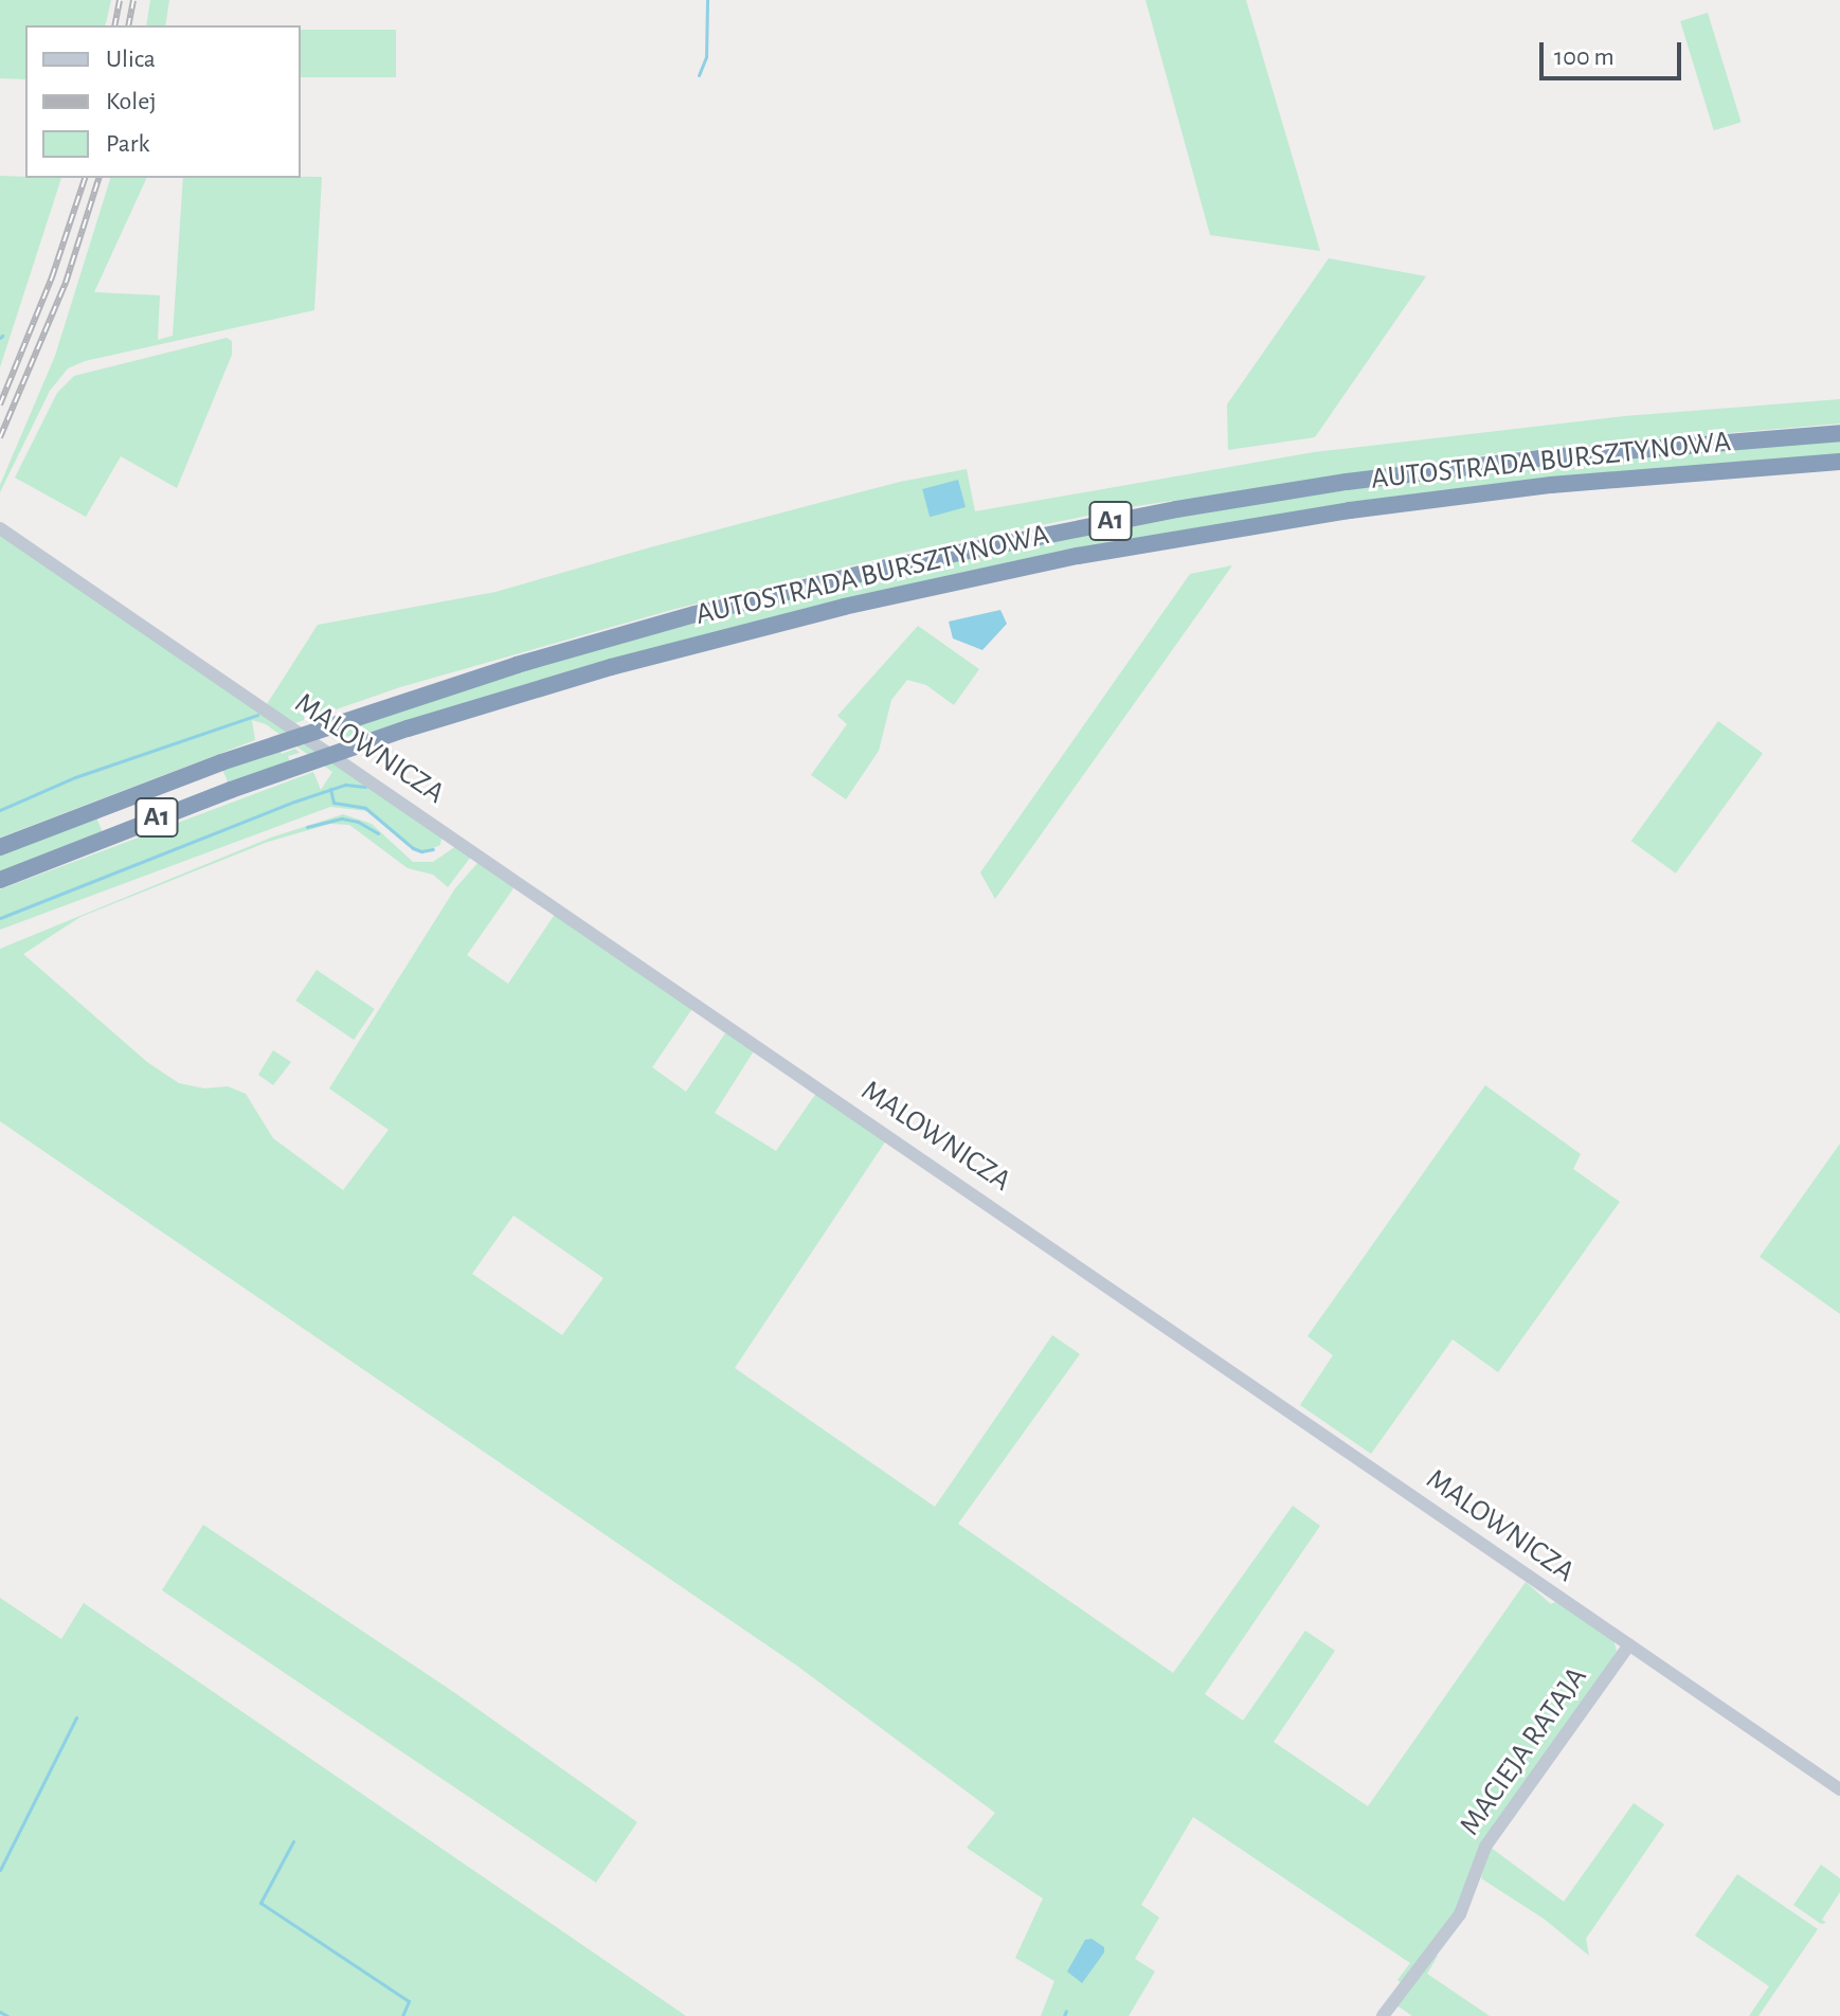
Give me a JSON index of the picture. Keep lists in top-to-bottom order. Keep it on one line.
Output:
{"streets":{"highway":["AUTOSTRADA BURSZTYNOWA","A1"],"street":["MALOWNICZA","MACIEJA RATAJA"]},"crossings":[["MALOWNICZA","MACIEJA RATAJA"]],"legend":["Ulica","Kolej","Park"],"scale_bar":"100 m"}
